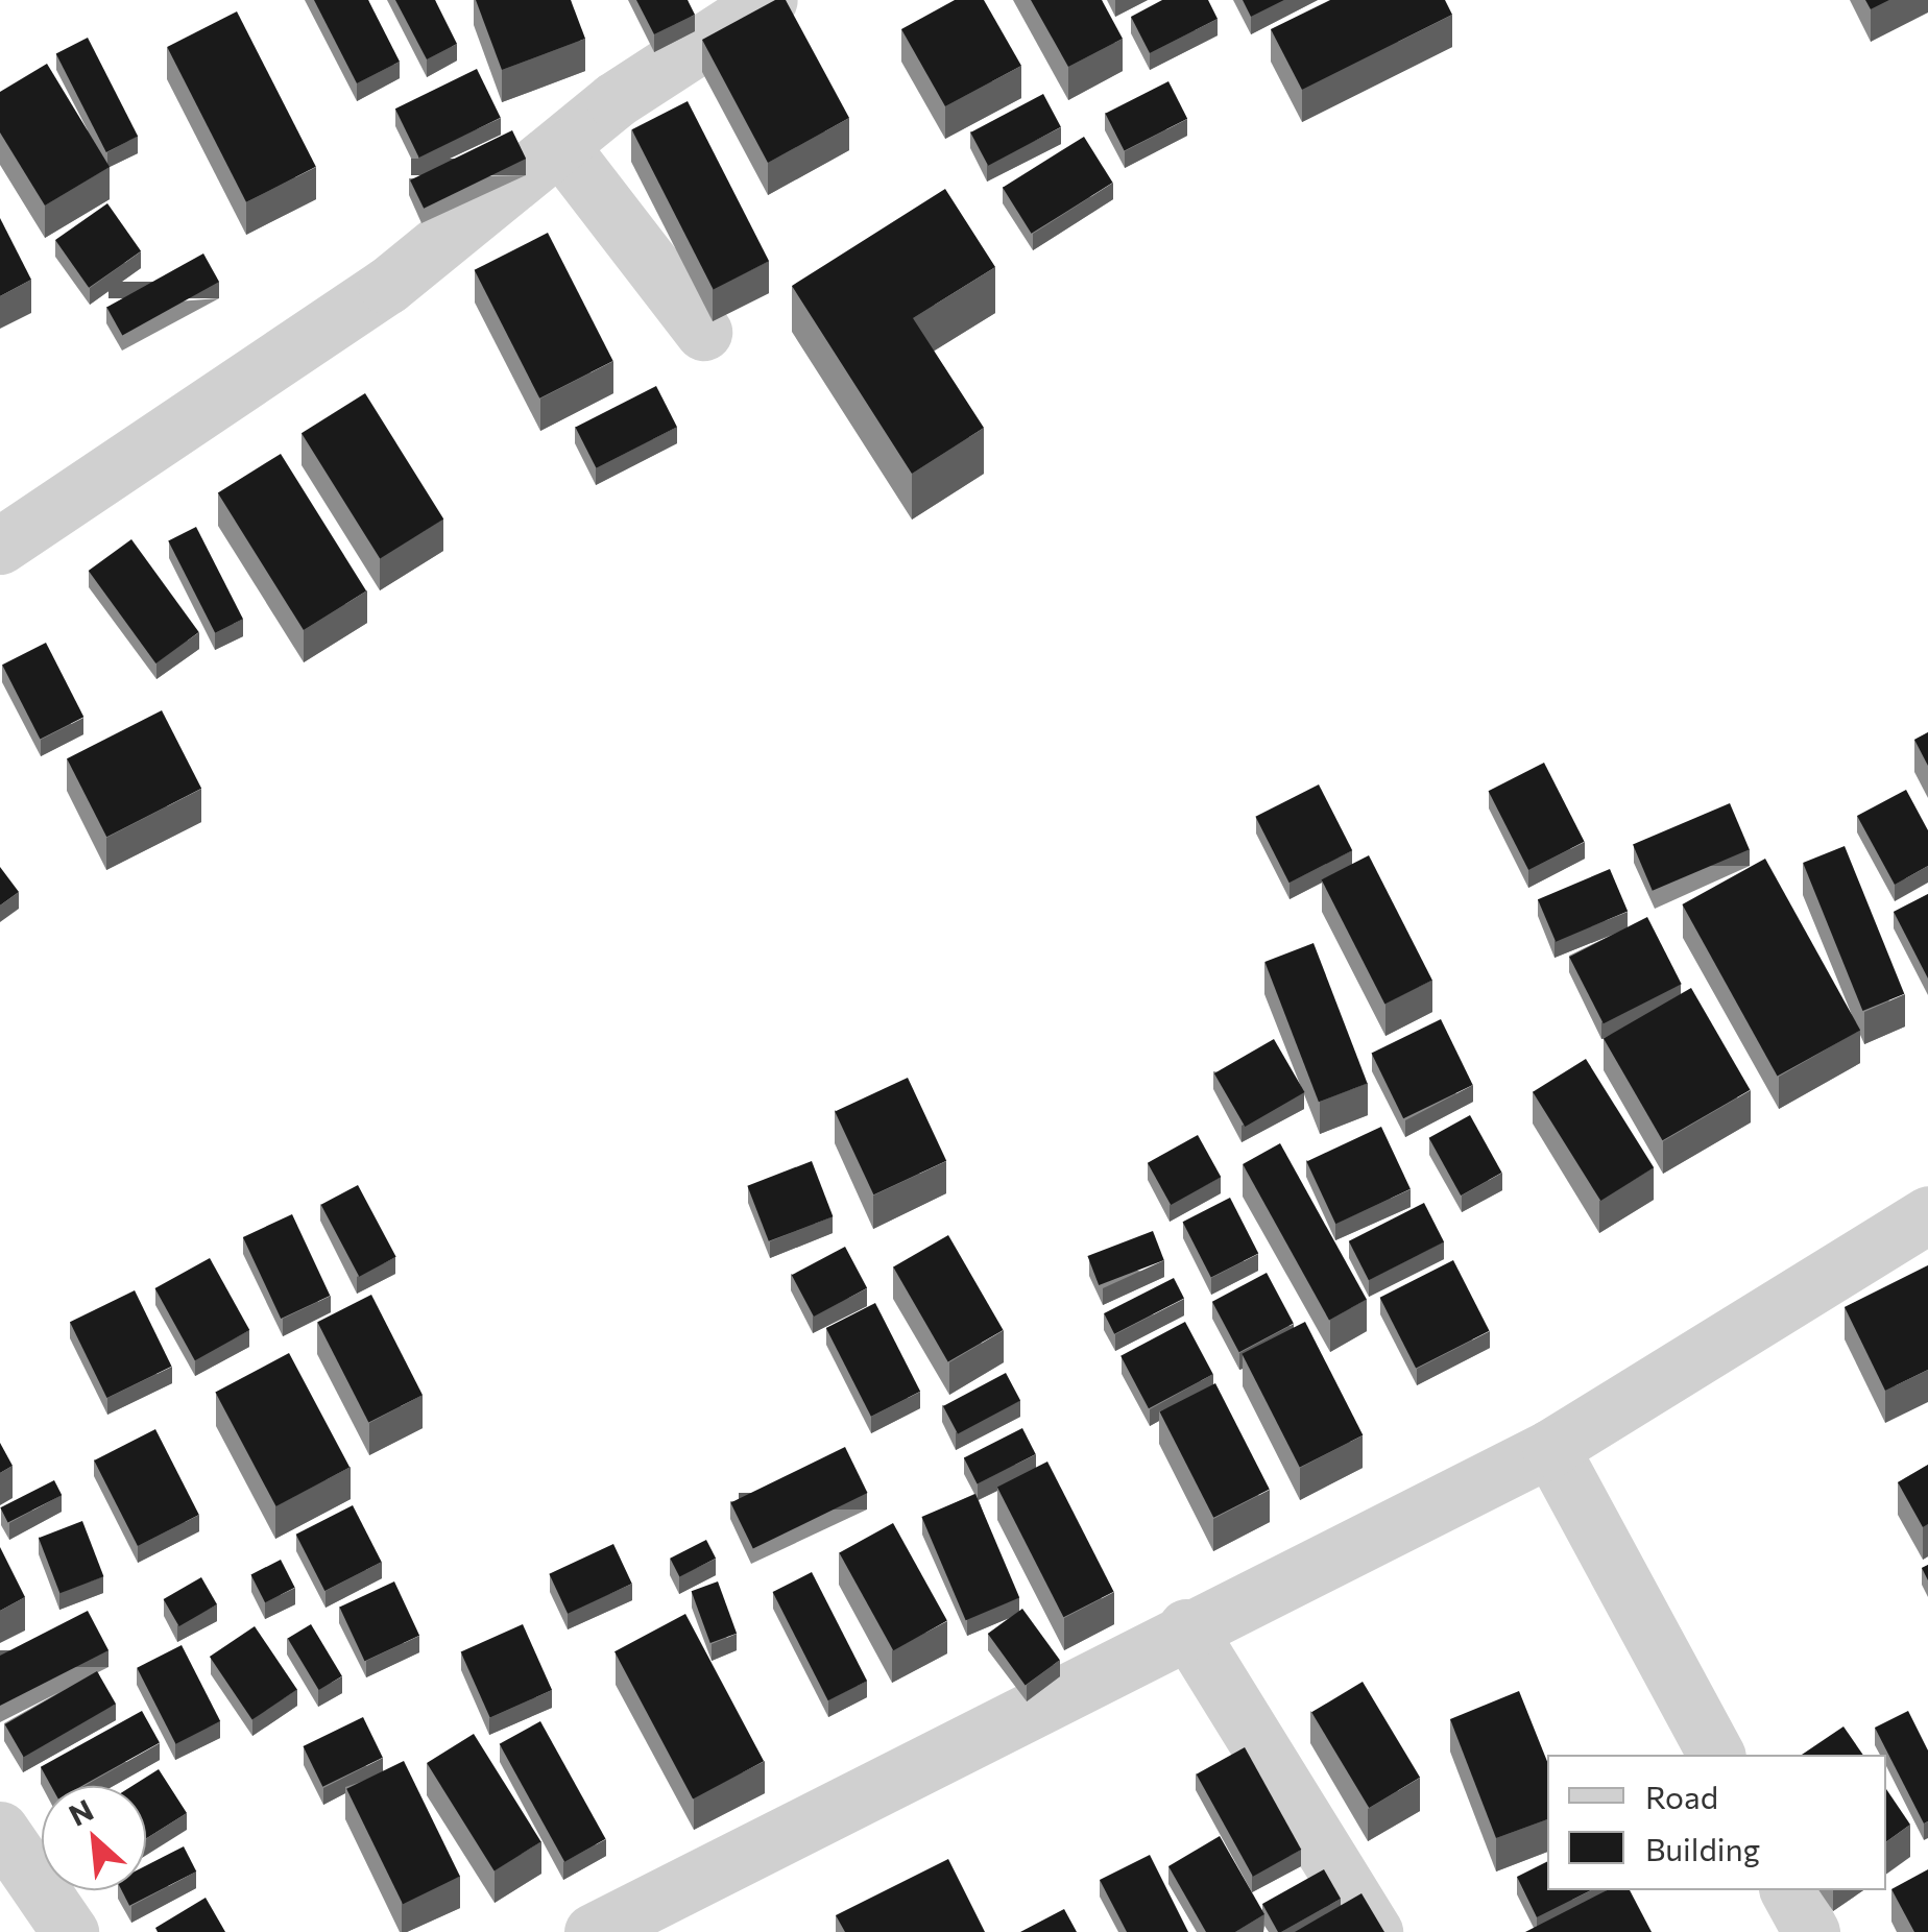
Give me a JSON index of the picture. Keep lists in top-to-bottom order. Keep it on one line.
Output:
{"legend":["Road","Building"],"north":"top left"}
